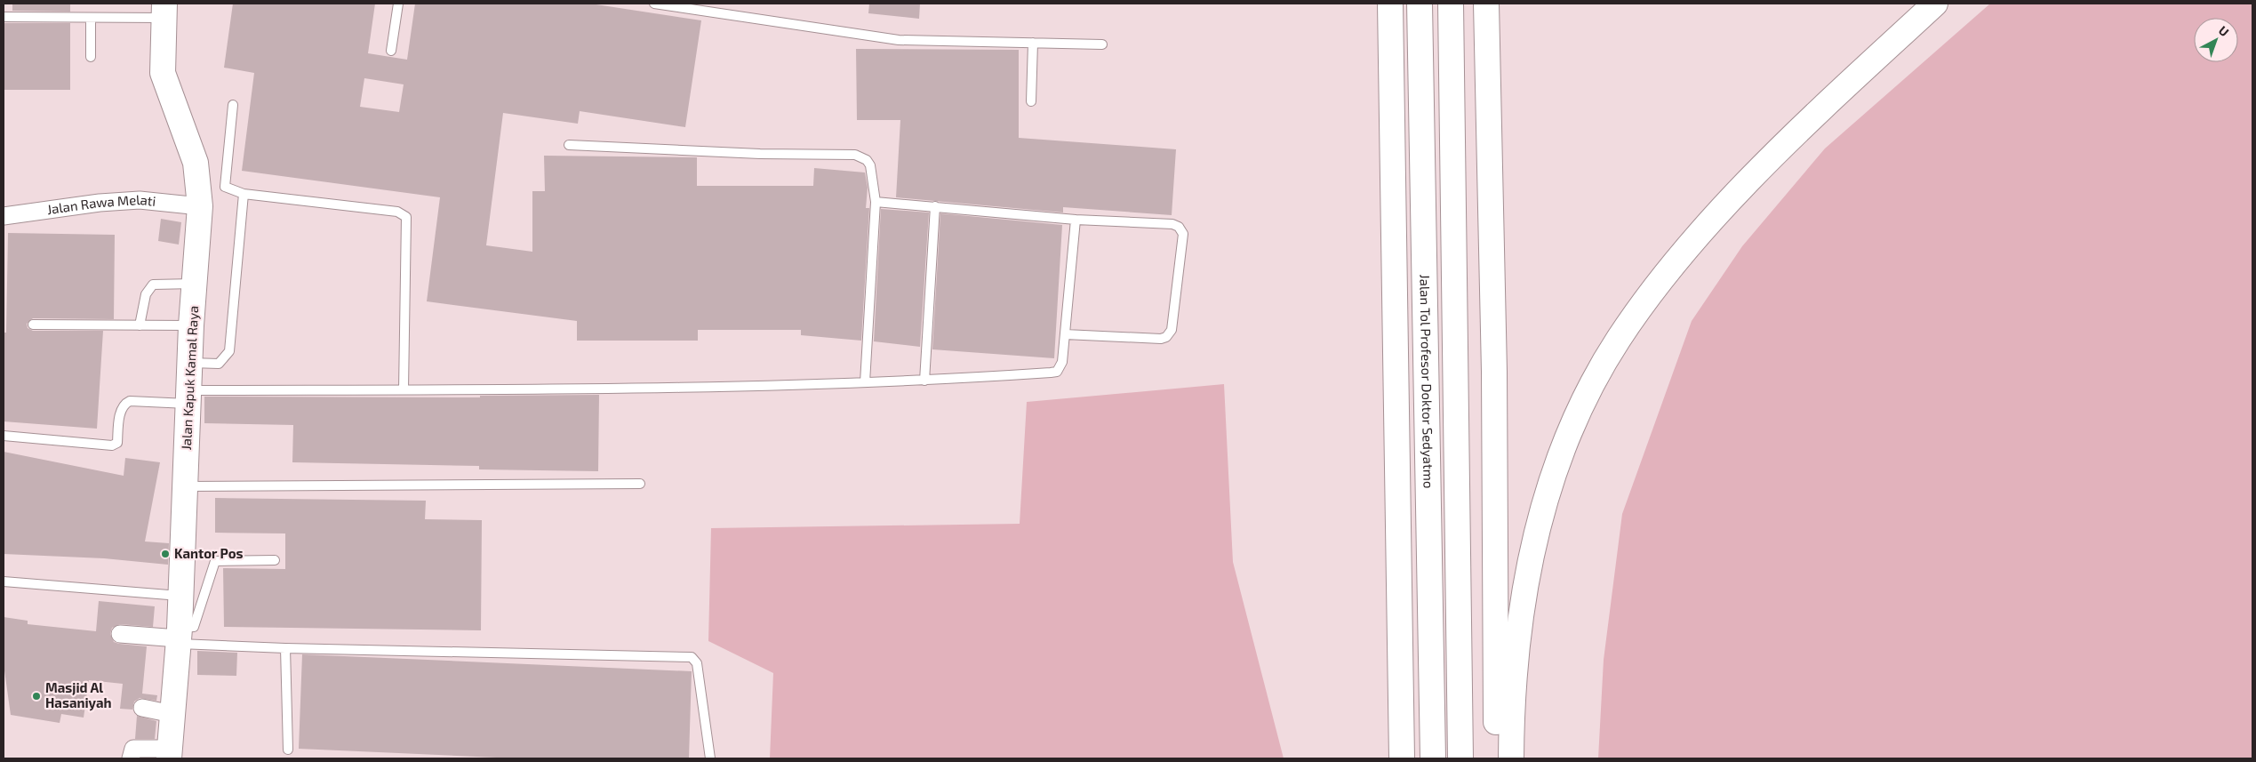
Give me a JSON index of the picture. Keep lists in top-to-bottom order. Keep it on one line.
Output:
{"streets":{"main road":["Jalan Kapuk Kamal Raya","Jalan Tol Profesor Doktor Sedyatmo"],"street":["Jalan Rawa Melati"]},"crossings":[["Jalan Rawa Melati","Jalan Kapuk Kamal Raya"]],"places":["Kantor Pos","Masjid Al Hasaniyah"],"north":"top right"}
